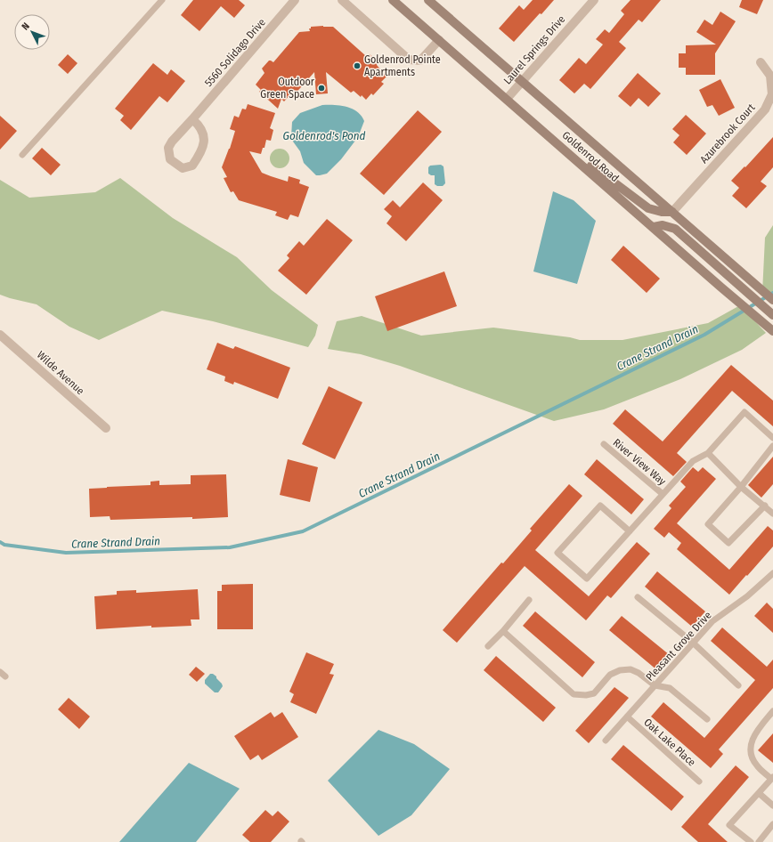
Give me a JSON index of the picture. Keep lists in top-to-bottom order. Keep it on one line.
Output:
{"streets":{"main road":["Goldenrod Road"],"street":["Laurel Springs Drive","5560 Solidago Drive","Azurebrook Court","Wilde Avenue"],"lane":["River View Way","Pleasant Grove Drive","Oak Lake Place"]},"crossings":[["Laurel Springs Drive","Goldenrod Road"],["Azurebrook Court","Goldenrod Road"],["Pleasant Grove Drive","Oak Lake Place"]],"water":["Goldenrod's Pond","Crane Strand Drain"],"places":["Goldenrod Pointe Apartments","Outdoor Green Space"],"north":"top left"}
